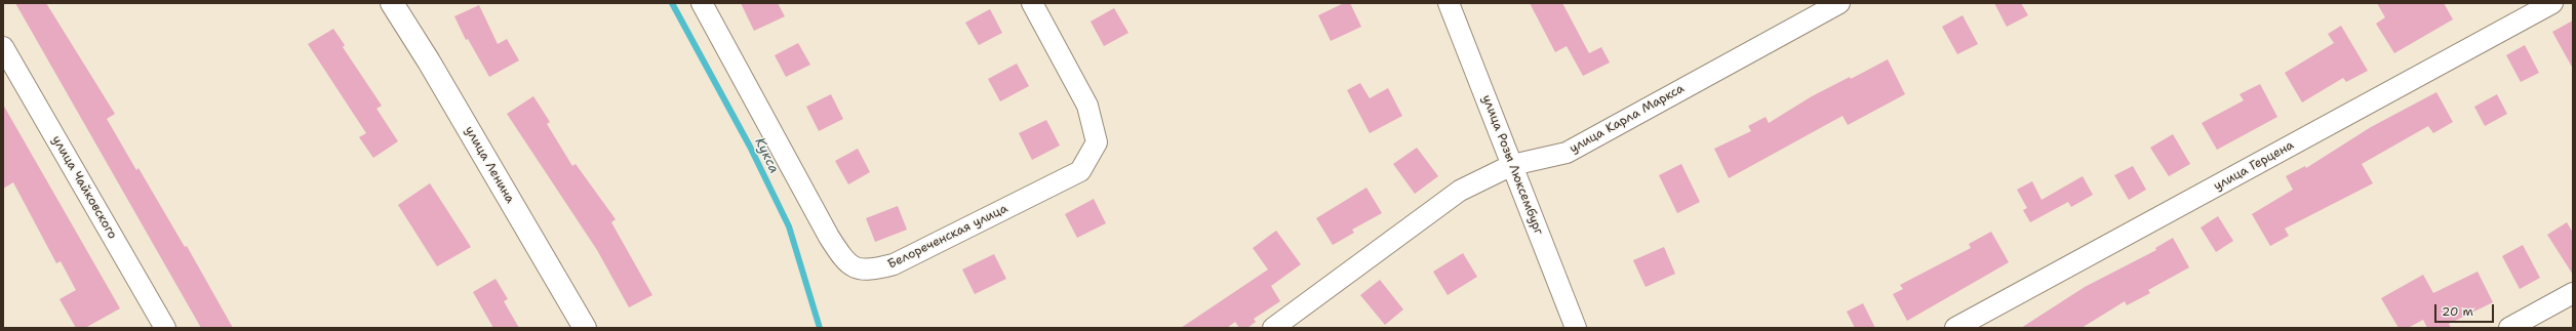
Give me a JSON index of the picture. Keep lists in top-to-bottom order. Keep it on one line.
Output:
{"streets":{"street":["улица Карла Маркса","улица Ленина","улица Розы Люксембург","улица Герцена","улица Чайковского","Белореченская улица"]},"crossings":[["улица Карла Маркса","улица Розы Люксембург"]],"water":["Кукса"],"scale_bar":"20 m"}
